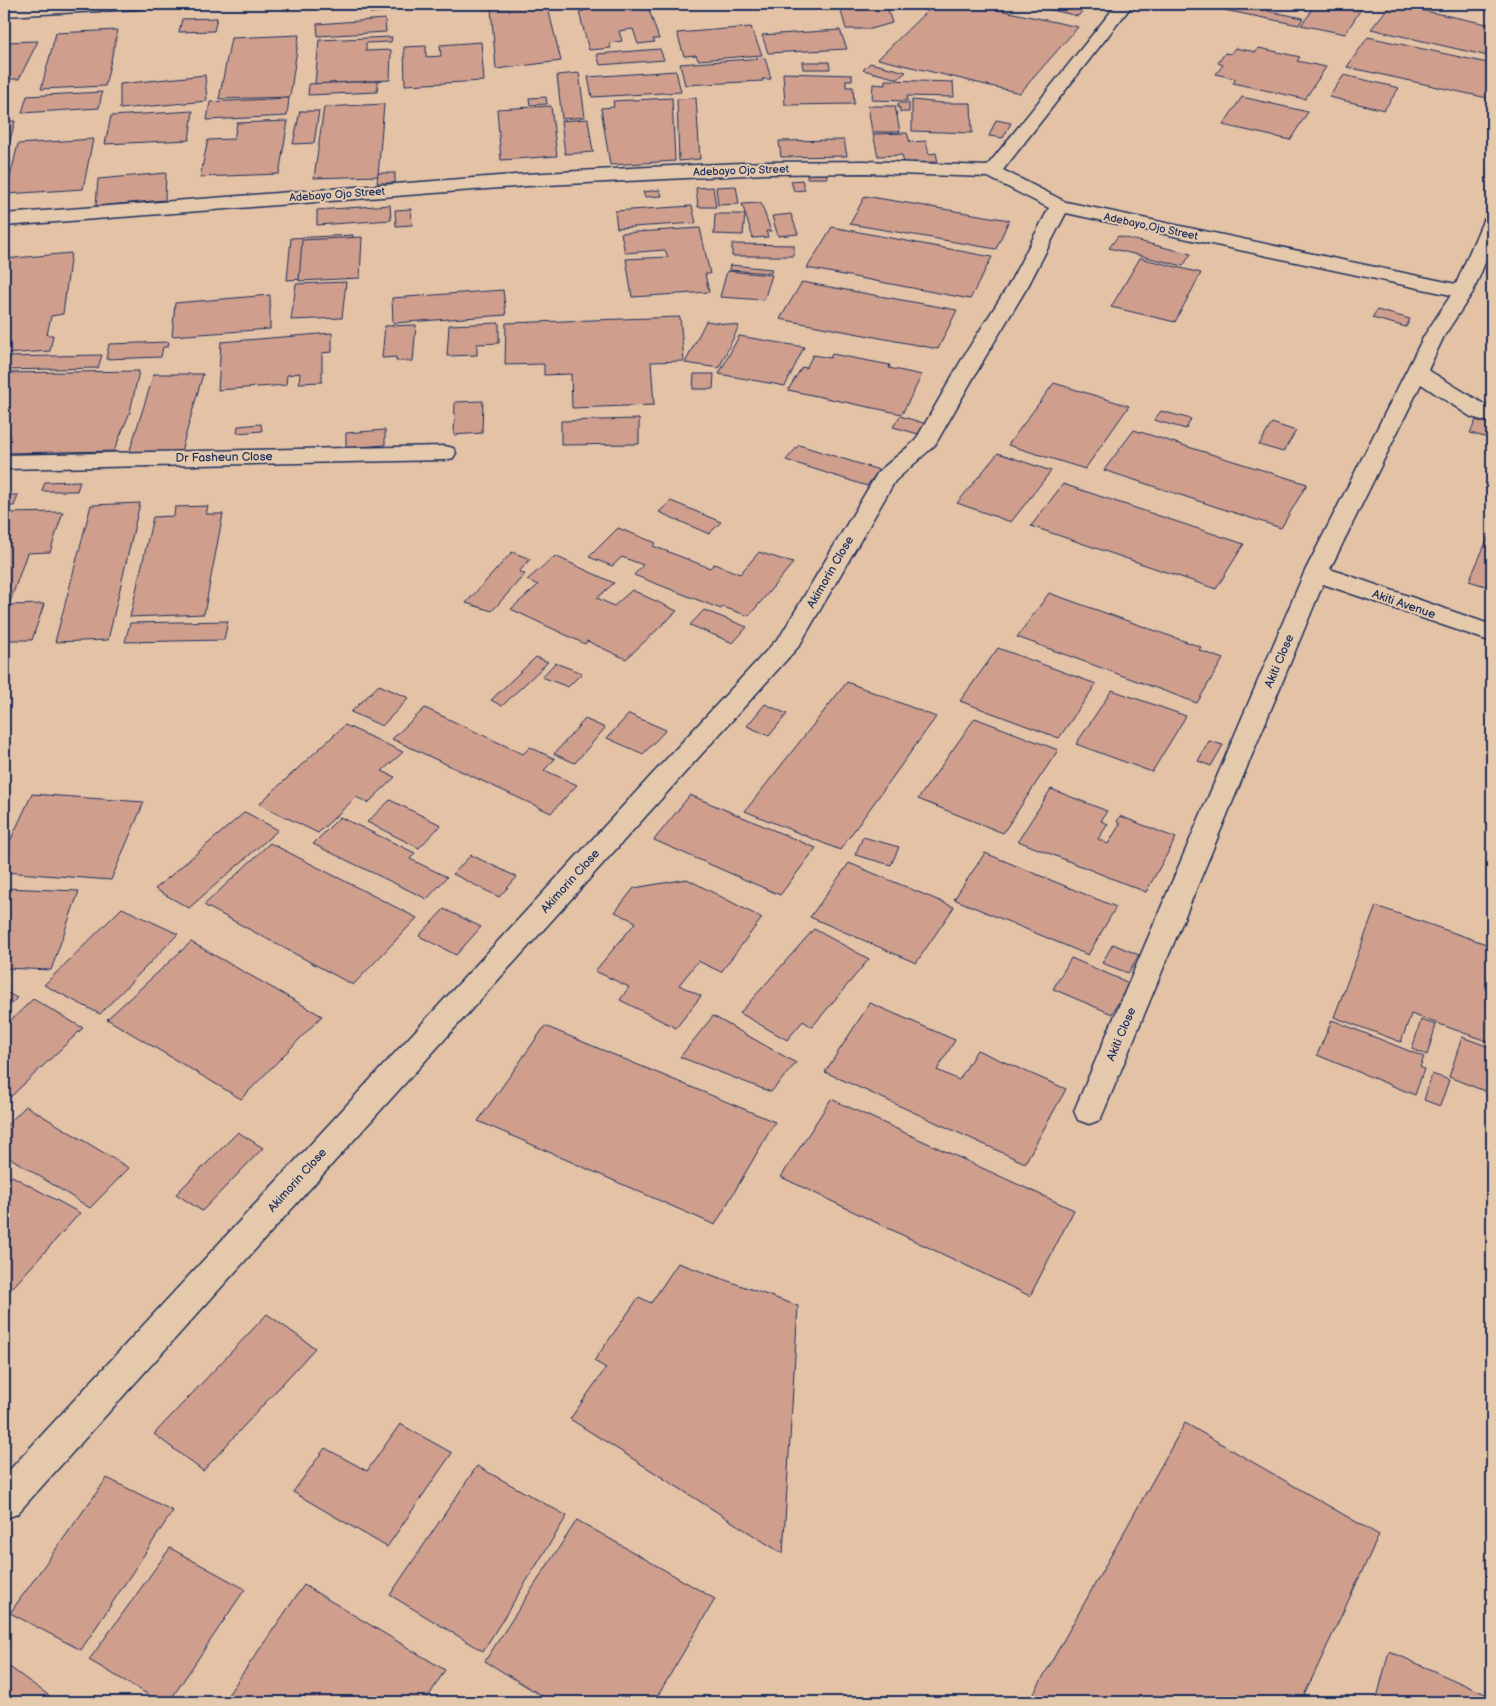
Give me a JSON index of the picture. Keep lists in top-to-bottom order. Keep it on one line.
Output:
{"streets":{"street":["Adebayo Ojo Street","Dr Fasheun Close","Akimorin Close","Akiti Avenue","Akiti Close"]},"crossings":[["Adebayo Ojo Street","Akimorin Close"],["Adebayo Ojo Street","Akiti Close"],["Akiti Avenue","Akiti Close"]]}
